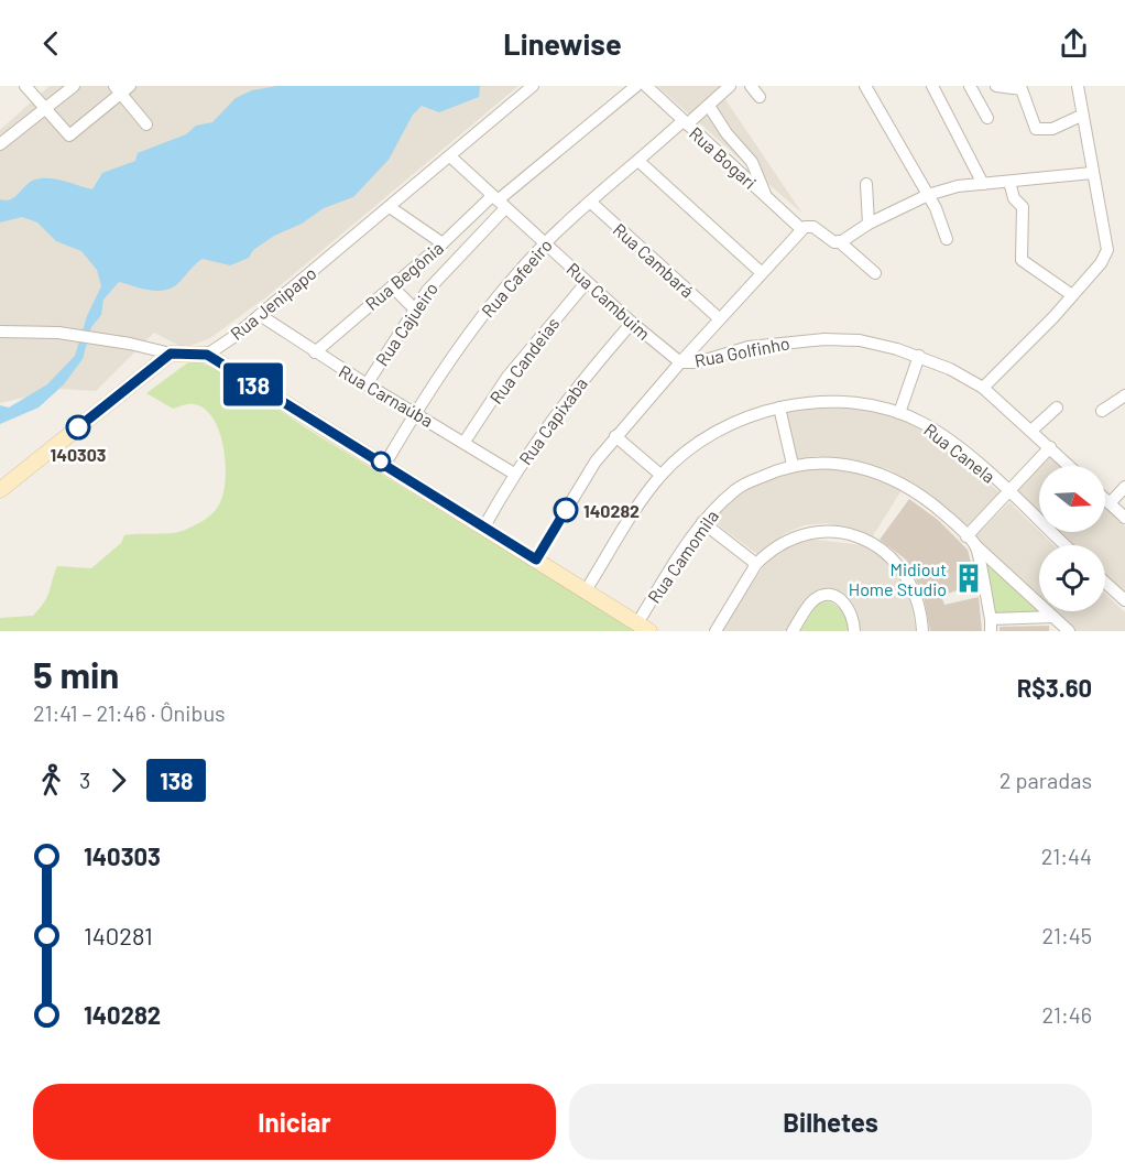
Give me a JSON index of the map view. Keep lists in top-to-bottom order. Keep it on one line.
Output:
{"streets":{"street":["Rua Bogari","Rua Cambará","Rua Begônia","Rua Cafeeiro","Rua Cambuim","Rua Jenipapo","Rua Cajueiro","Rua Golfinho","Rua Candeias","Rua Carnaúba","Rua Capixaba","Rua Canela","Rua Camomila"]},"crossings":[["Rua Bogari","Rua Cafeeiro"],["Rua Cambará","Rua Cafeeiro"],["Rua Begônia","Rua Cambuim"],["Rua Begônia","Rua Cajueiro"],["Rua Begônia","Rua Carnaúba"],["Rua Cafeeiro","Rua Cambuim"],["Rua Cafeeiro","Rua Carnaúba"],["Rua Cambuim","Rua Jenipapo"],["Rua Cambuim","Rua Cajueiro"],["Rua Cambuim","Rua Golfinho"],["Rua Cambuim","Rua Candeias"],["Rua Cambuim","Rua Capixaba"],["Rua Jenipapo","Rua Carnaúba"],["Rua Cajueiro","Rua Carnaúba"],["Rua Candeias","Rua Carnaúba"],["Rua Carnaúba","Rua Capixaba"]],"places":{"other":["140303","140282"],"building":["Midiout Home Studio"]},"lines":["bus line 138"],"north":"right","page":{"header":"Linewise","on_map":"138","heading":["5 min","21:41 – 21:46 · Ônibus","R$3.60"],"legs":["3","138","2 paradas"],"list":[{"name":"140303","value":"21:44"},{"name":"140281","value":"21:45"},{"name":"140282","value":"21:46"}],"buttons":["Iniciar","Bilhetes"]}}
